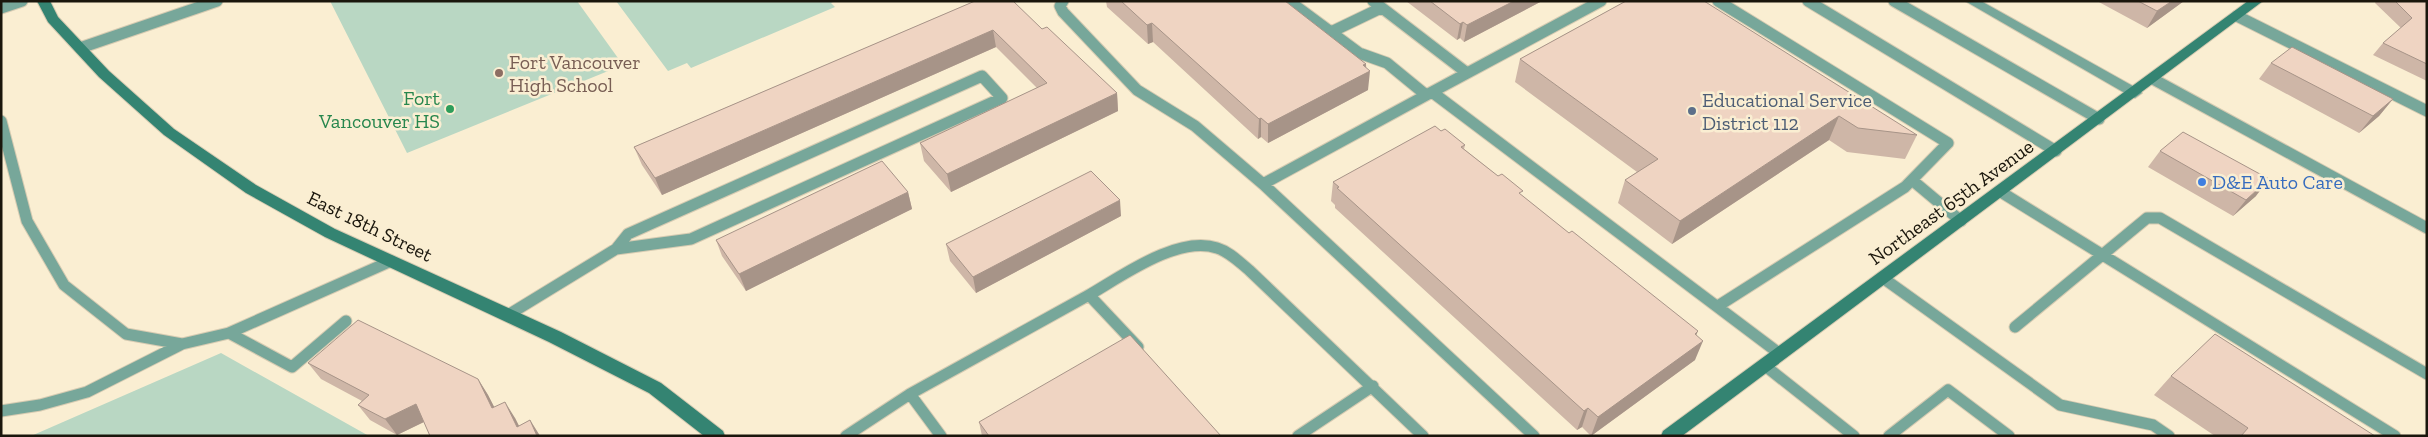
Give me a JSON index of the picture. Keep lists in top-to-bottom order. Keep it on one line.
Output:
{"streets":{"street":["Northeast 65th Avenue","East 18th Street"]},"places":["Fort Vancouver High School","Fort Vancouver HS","Educational Service District 112","D&E Auto Care"]}
